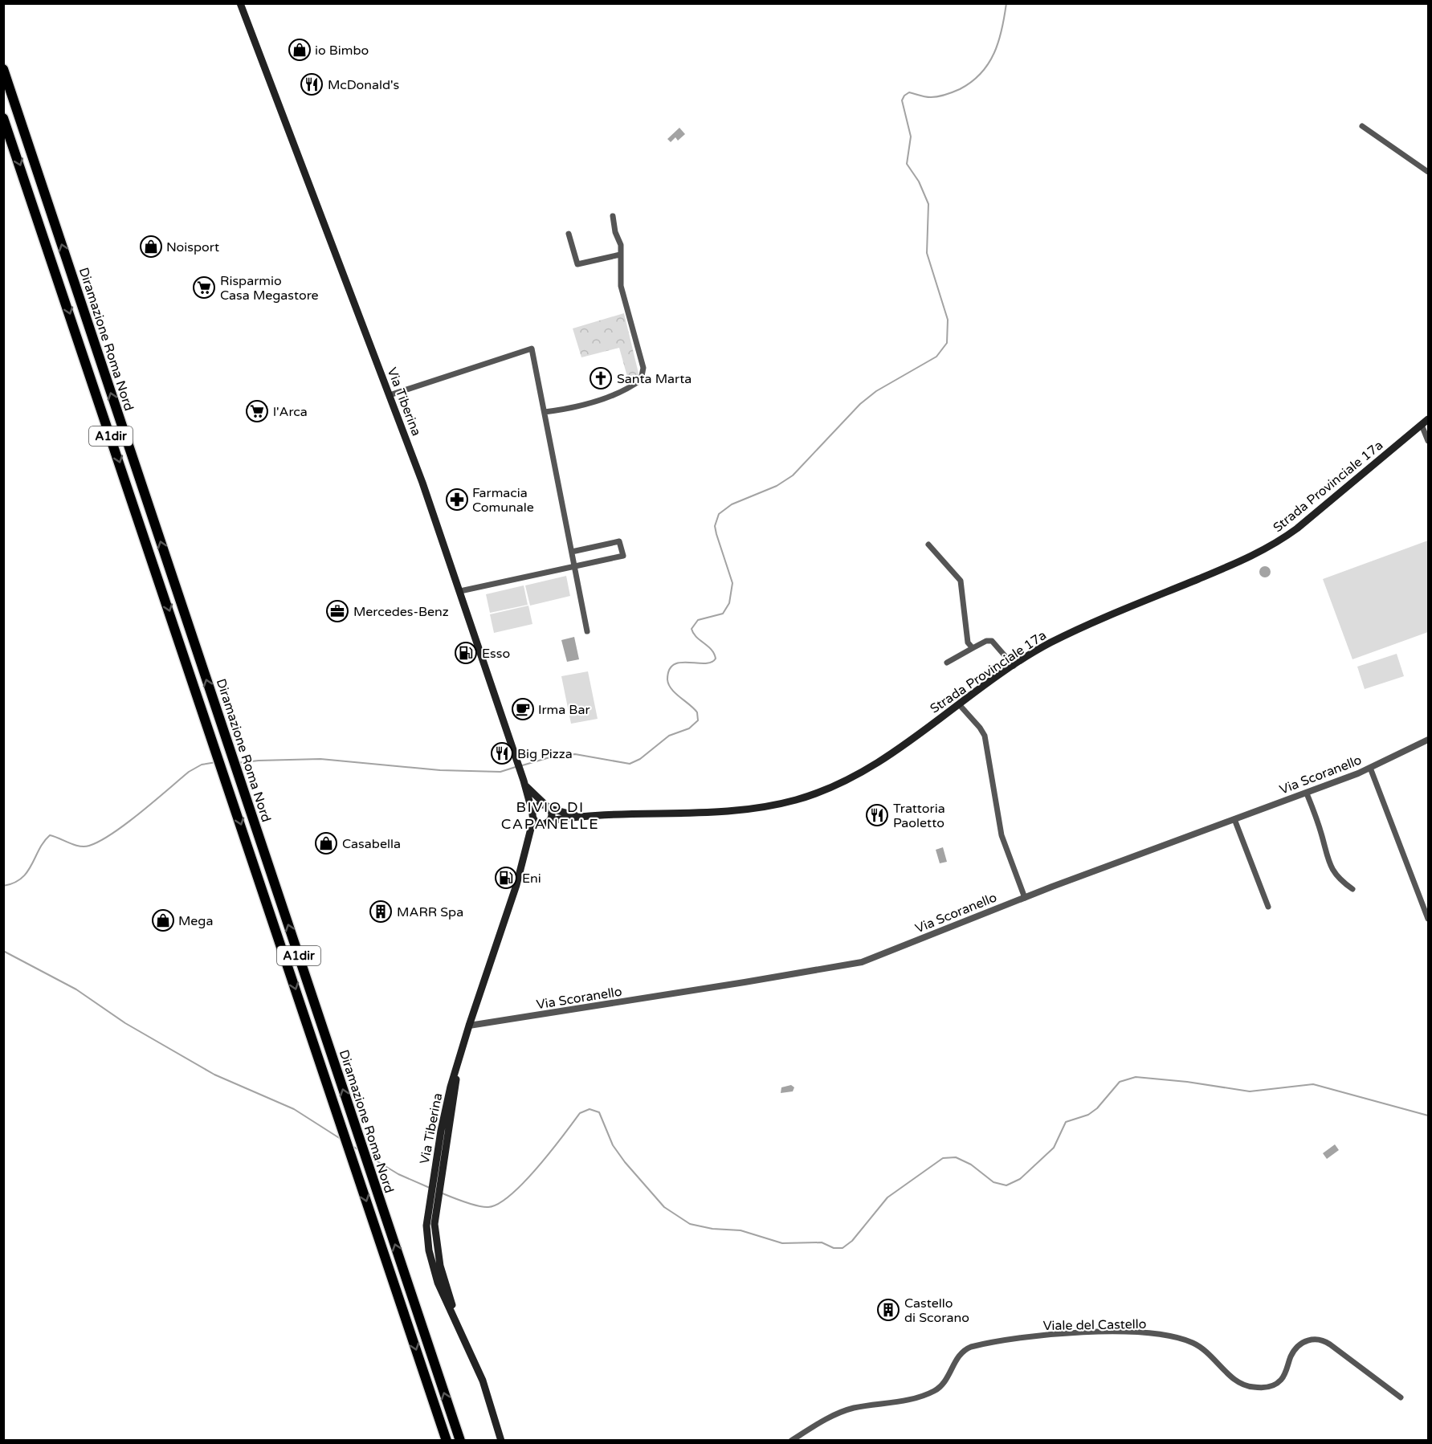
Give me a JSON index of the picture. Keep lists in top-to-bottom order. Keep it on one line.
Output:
{"streets":{"highway":["Diramazione Roma Nord","A1dir"],"main road":["Via Tiberina","Strada Provinciale 17a"],"street":["Via Scoranello","Viale del Castello"]},"crossings":[["Via Tiberina","Via Scoranello"]],"districts":["BIVIO DI CAPANELLE"],"places":{"shop":["io Bimbo","Noisport","Casabella","Mega"],"restaurant":["McDonald's","Big Pizza","Trattoria Paoletto"],"supermarket":["Risparmio Casa Megastore","l'Arca"],"church":["Santa Marta"],"pharmacy":["Farmacia Comunale"],"office":["Mercedes-Benz"],"fuel station":["Esso","Eni"],"cafe":["Irma Bar"],"building":["MARR Spa","Castello di Scorano"]}}
